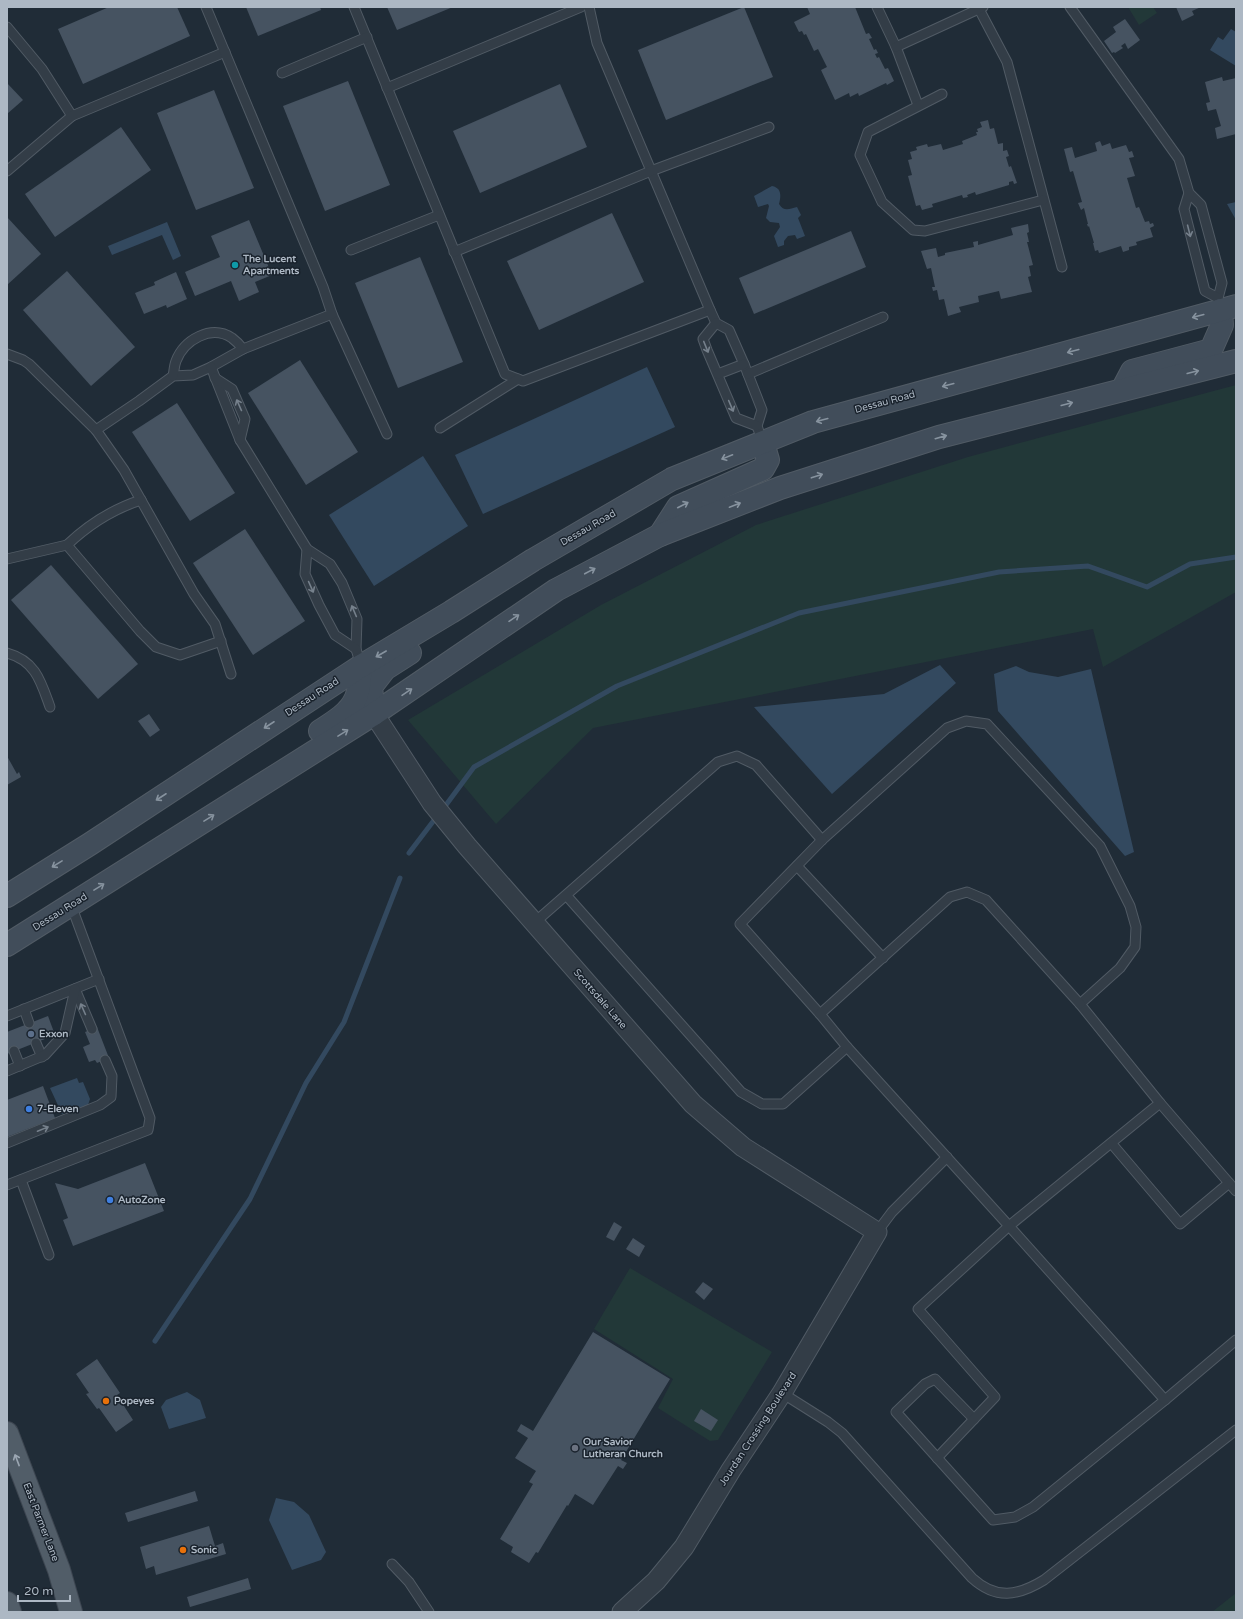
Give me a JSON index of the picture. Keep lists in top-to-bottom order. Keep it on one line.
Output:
{"streets":{"main road":["Dessau Road","East Parmer Lane"],"street":["Scottsdale Lane","Jourdan Crossing Boulevard"]},"crossings":[["Dessau Road","Scottsdale Lane"],["Scottsdale Lane","Jourdan Crossing Boulevard"]],"one_way":["East Parmer Lane"],"places":["The Lucent Apartments","Exxon","7-Eleven","AutoZone","Popeyes","Our Savior Lutheran Church","Sonic"],"scale_bar":"20 m"}
